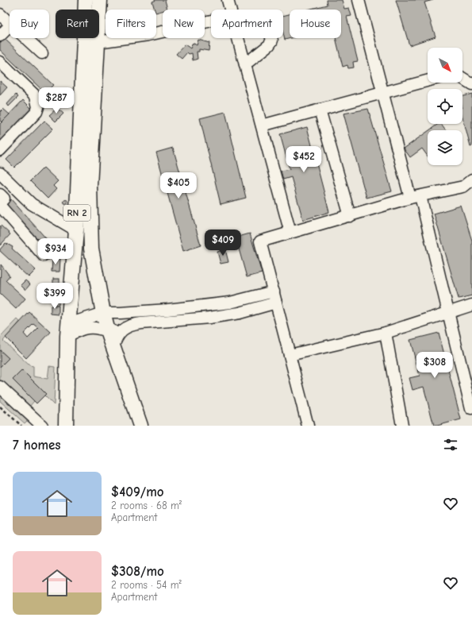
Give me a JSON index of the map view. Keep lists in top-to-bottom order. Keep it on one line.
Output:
{"streets":{"main road":["RN 2"]},"north":"bottom right","page":{"chip":["Buy","Rent","Filters","New","Apartment","House"],"price":["$287","$452","$405","$409","$934","$399","$308"],"heading":"7 homes","list":[{"name":"$409/mo","note":"2 rooms · 68 m² · Apartment"},{"name":"$308/mo","note":"2 rooms · 54 m² · Apartment"}]}}
